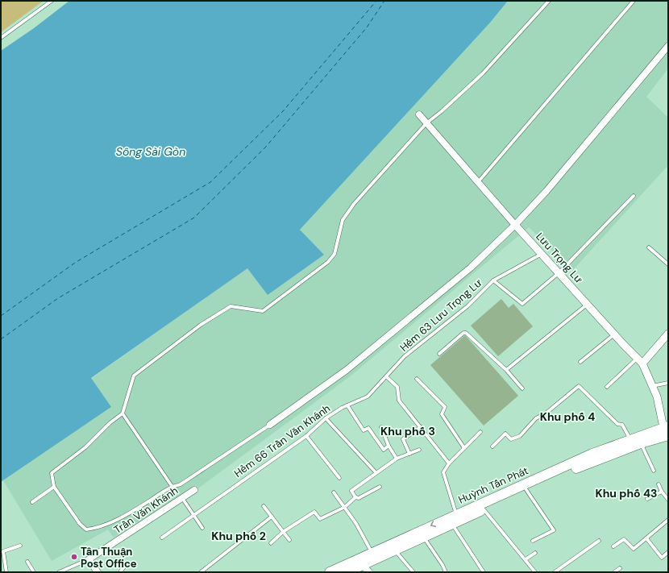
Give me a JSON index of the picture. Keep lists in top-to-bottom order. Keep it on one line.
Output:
{"streets":{"main road":["Huỳnh Tấn Phát"],"street":["Lưu Trọng Lư","Trần Văn Khánh"],"lane":["Hẻm 63 Lưu Trọng Lư","Hẻm 66 Trần Văn Khánh"]},"crossings":[["Lưu Trọng Lư","Hẻm 63 Lưu Trọng Lư"],["Lưu Trọng Lư","Huỳnh Tấn Phát"],["Hẻm 63 Lưu Trọng Lư","Hẻm 66 Trần Văn Khánh"]],"districts":["Khu phố 4","Khu phố 3","Khu phố 43","Khu phố 2"],"water":["Sông Sài Gòn"],"places":["Tân Thuận Post Office"]}
